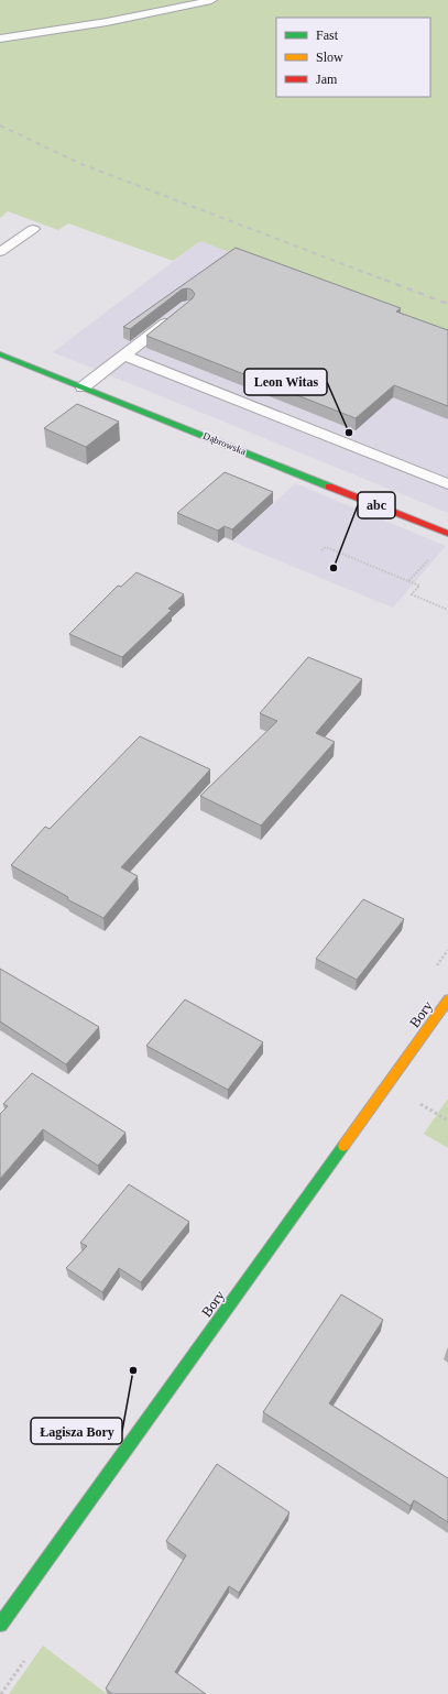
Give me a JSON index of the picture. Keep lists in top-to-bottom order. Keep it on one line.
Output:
{"streets":{"street":["Dąbrowska","Bory"]},"places":["Leon Witas","abc","Łagisza Bory"],"legend":["Fast","Slow","Jam"]}
